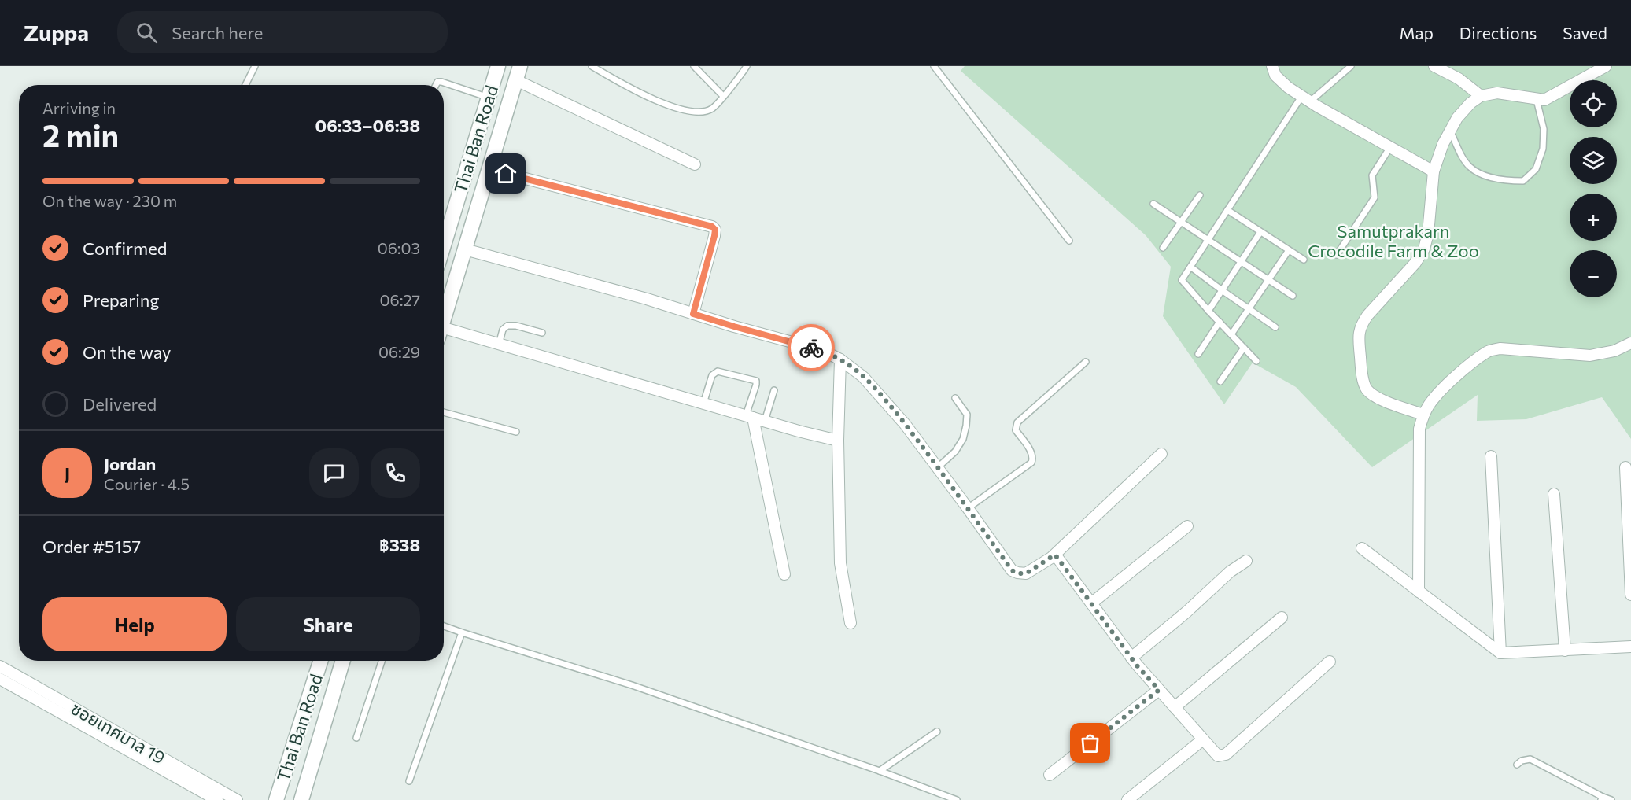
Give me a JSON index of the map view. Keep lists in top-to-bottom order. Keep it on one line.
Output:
{"streets":{"street":["Thai Ban Road","ซอยเทศบาล 19"]},"parks":["Samutprakarn Crocodile Farm & Zoo"],"page":{"header":"Zuppa","search":"Search here","nav":["Map","Directions","Saved"],"map_buttons":["+","−"],"heading":["2 min","Arriving in","06:33–06:38"],"panel":["Jordan","Courier · 4.5","Order #5157","฿338"],"bar":"On the way · 230 m","list":[["Confirmed","06:03"],["Preparing","06:27"],["On the way","06:29"],"Delivered"],"round":"J","buttons":["Help","Share"]}}
